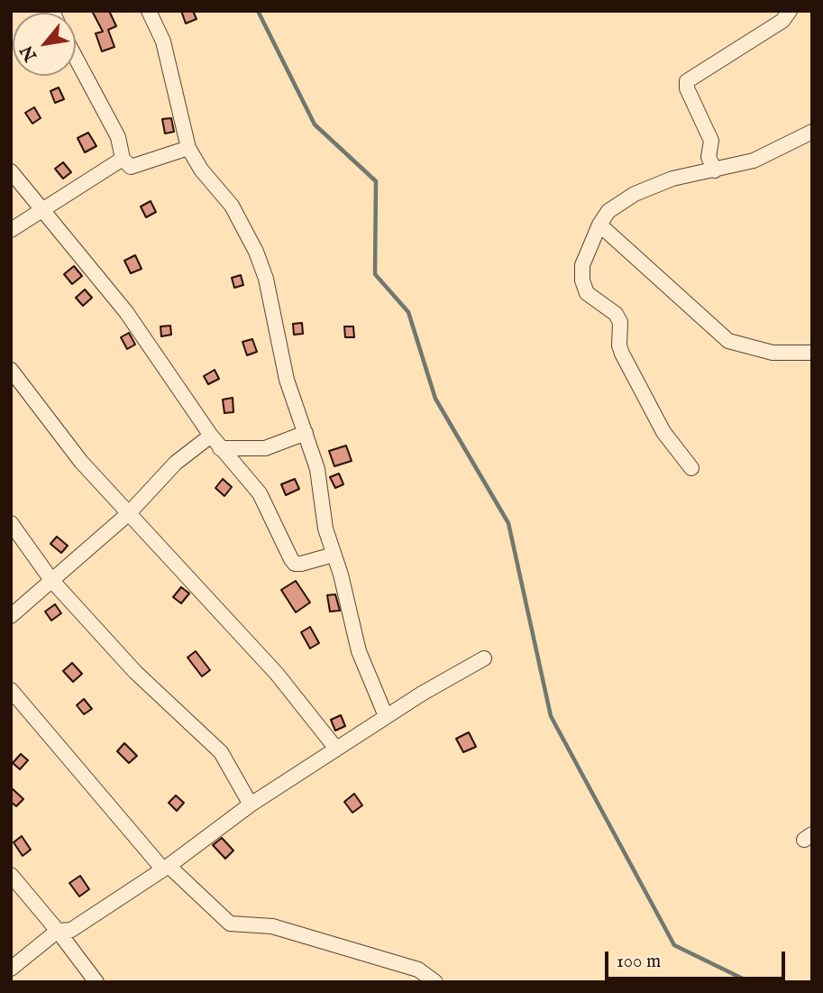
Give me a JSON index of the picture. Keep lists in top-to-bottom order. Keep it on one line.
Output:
{"scale_bar":"100 m","north":"bottom left"}
